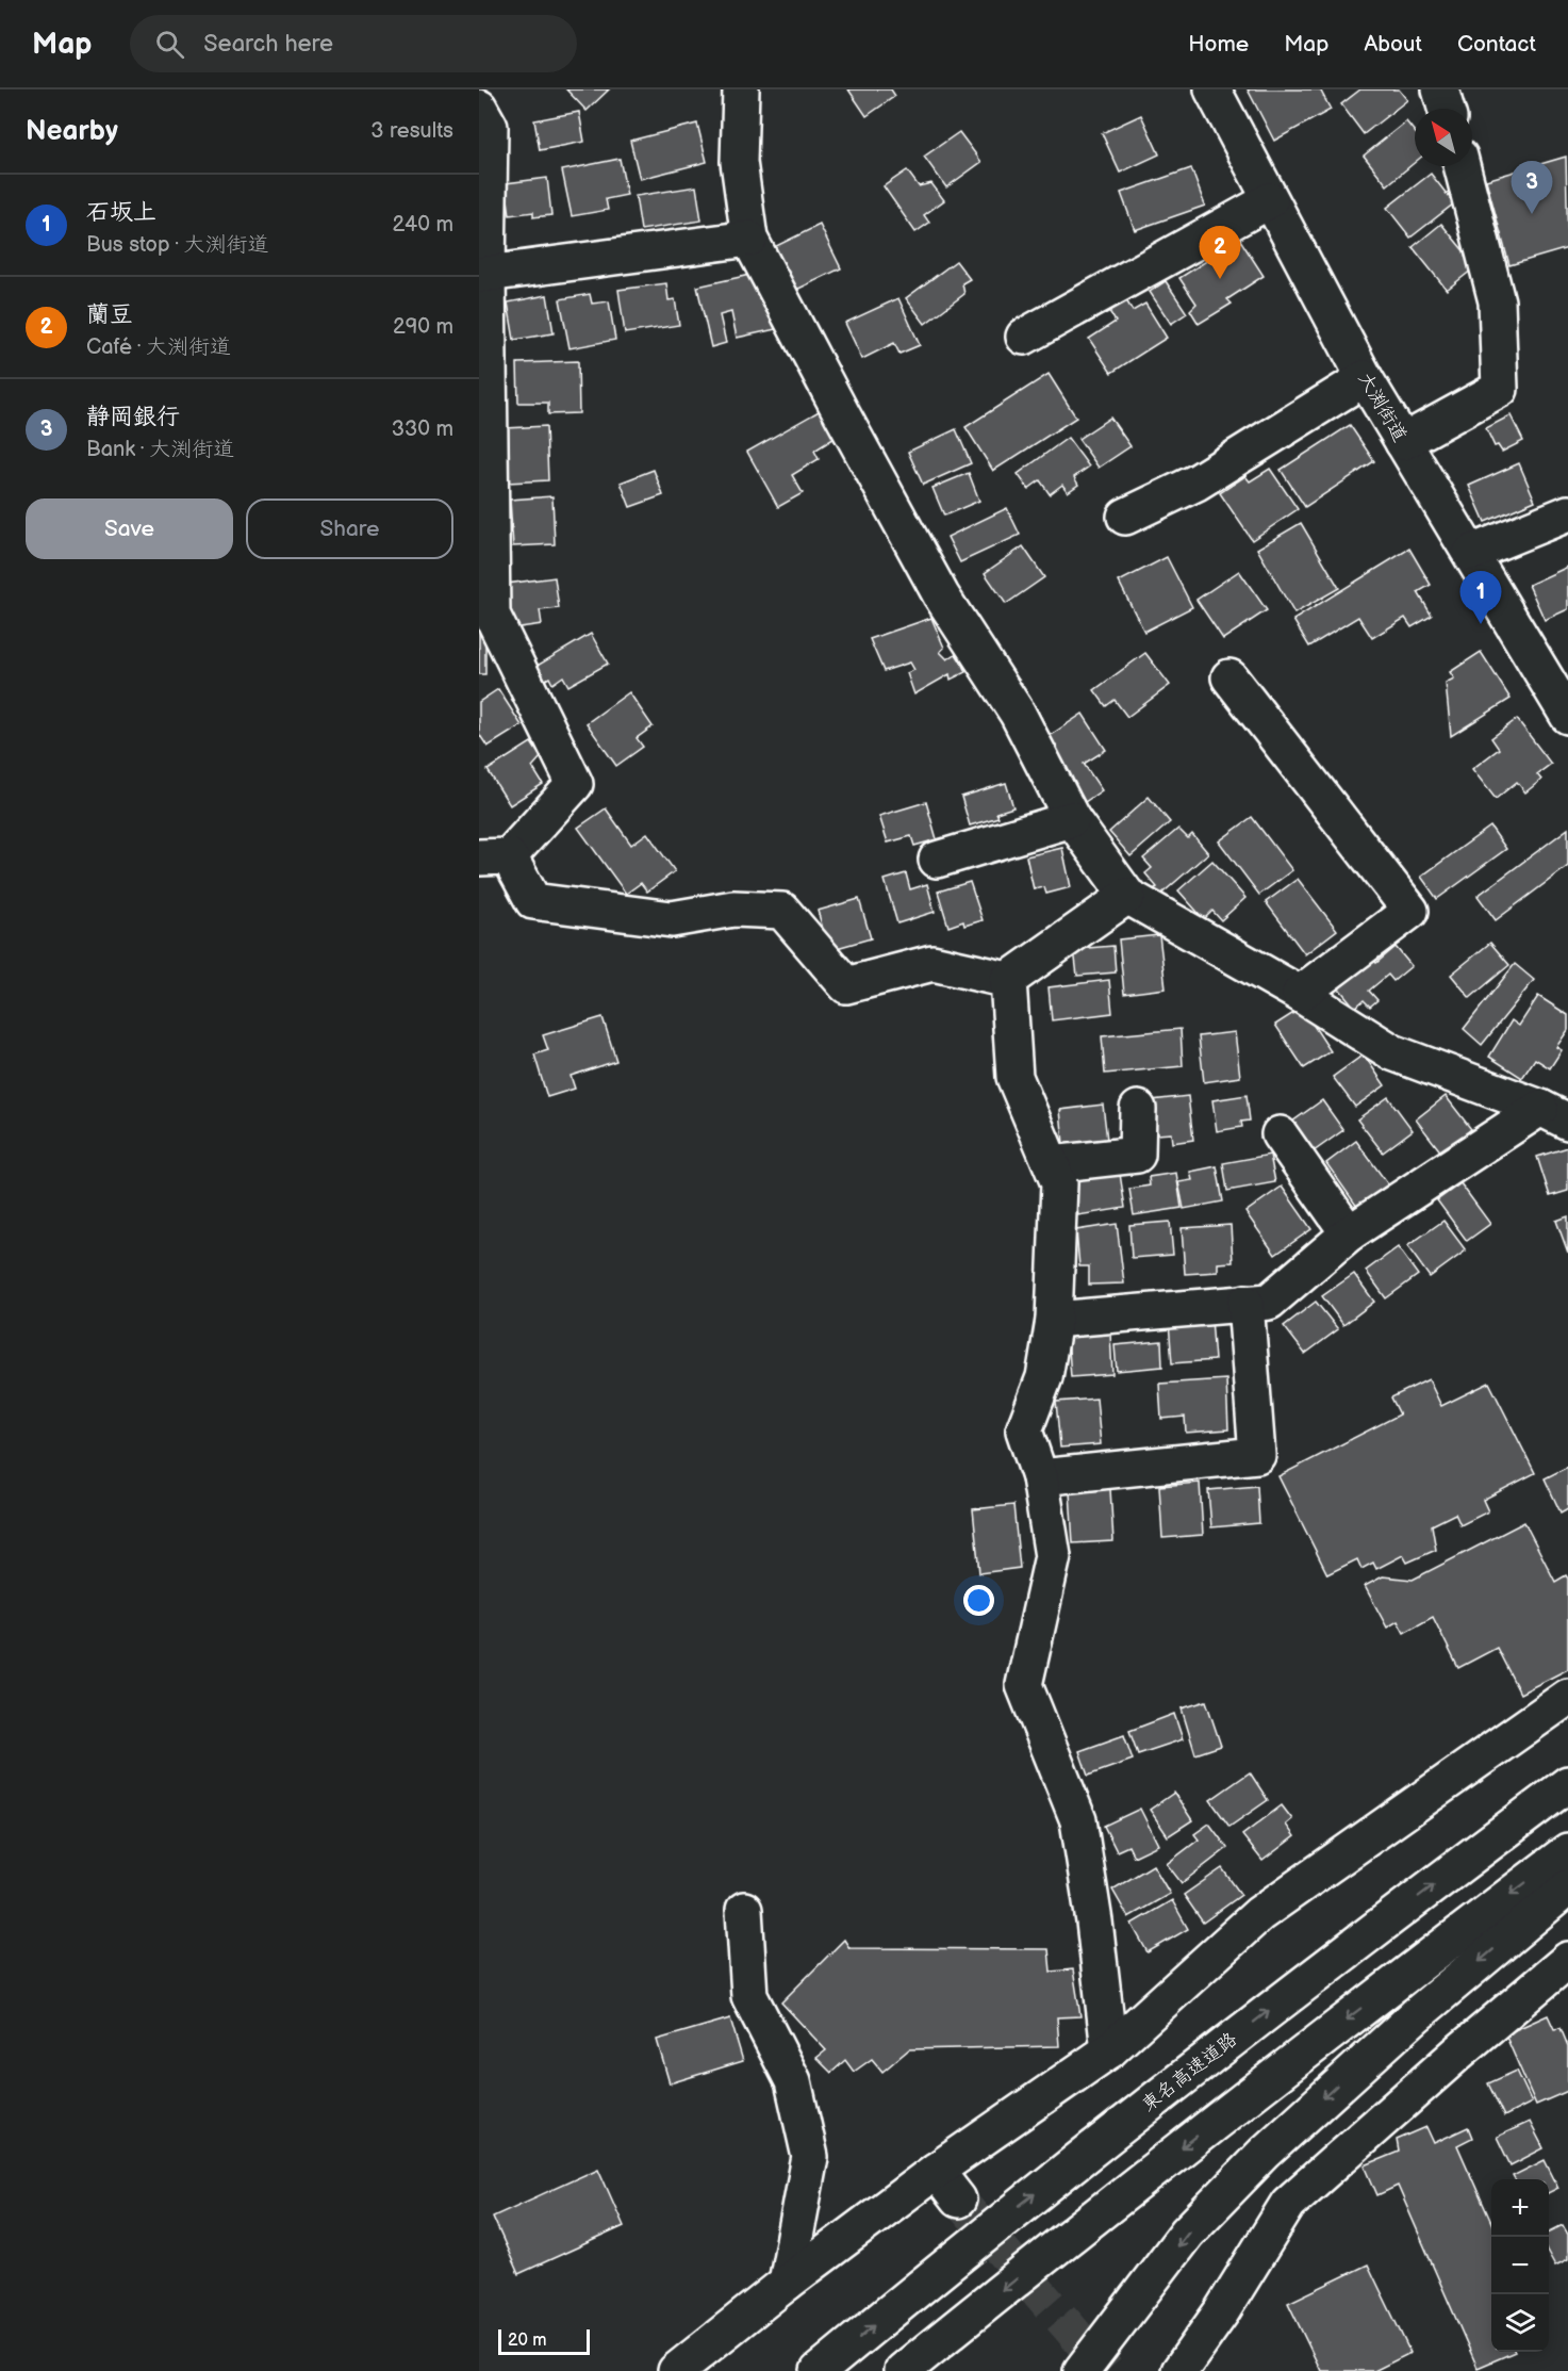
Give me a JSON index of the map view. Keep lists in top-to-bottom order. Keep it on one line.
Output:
{"streets":{"main road":["大渕街道","東名高速道路"]},"scale_bar":"20 m","north":"top left","page":{"header":"Map","search":"Search here","nav":["Home","Map","About","Contact"],"heading":["Nearby","3 results"],"pins":["3","2","1"],"list":[{"mark":"1","name":"石坂上","note":"Bus stop · 大渕街道","value":"240 m"},{"mark":"2","name":"蘭豆","note":"Café · 大渕街道","value":"290 m"},{"mark":"3","name":"静岡銀行","note":"Bank · 大渕街道","value":"330 m"}],"buttons":["Save","Share"],"map_buttons":["+","−"],"scale":"20 m"}}
